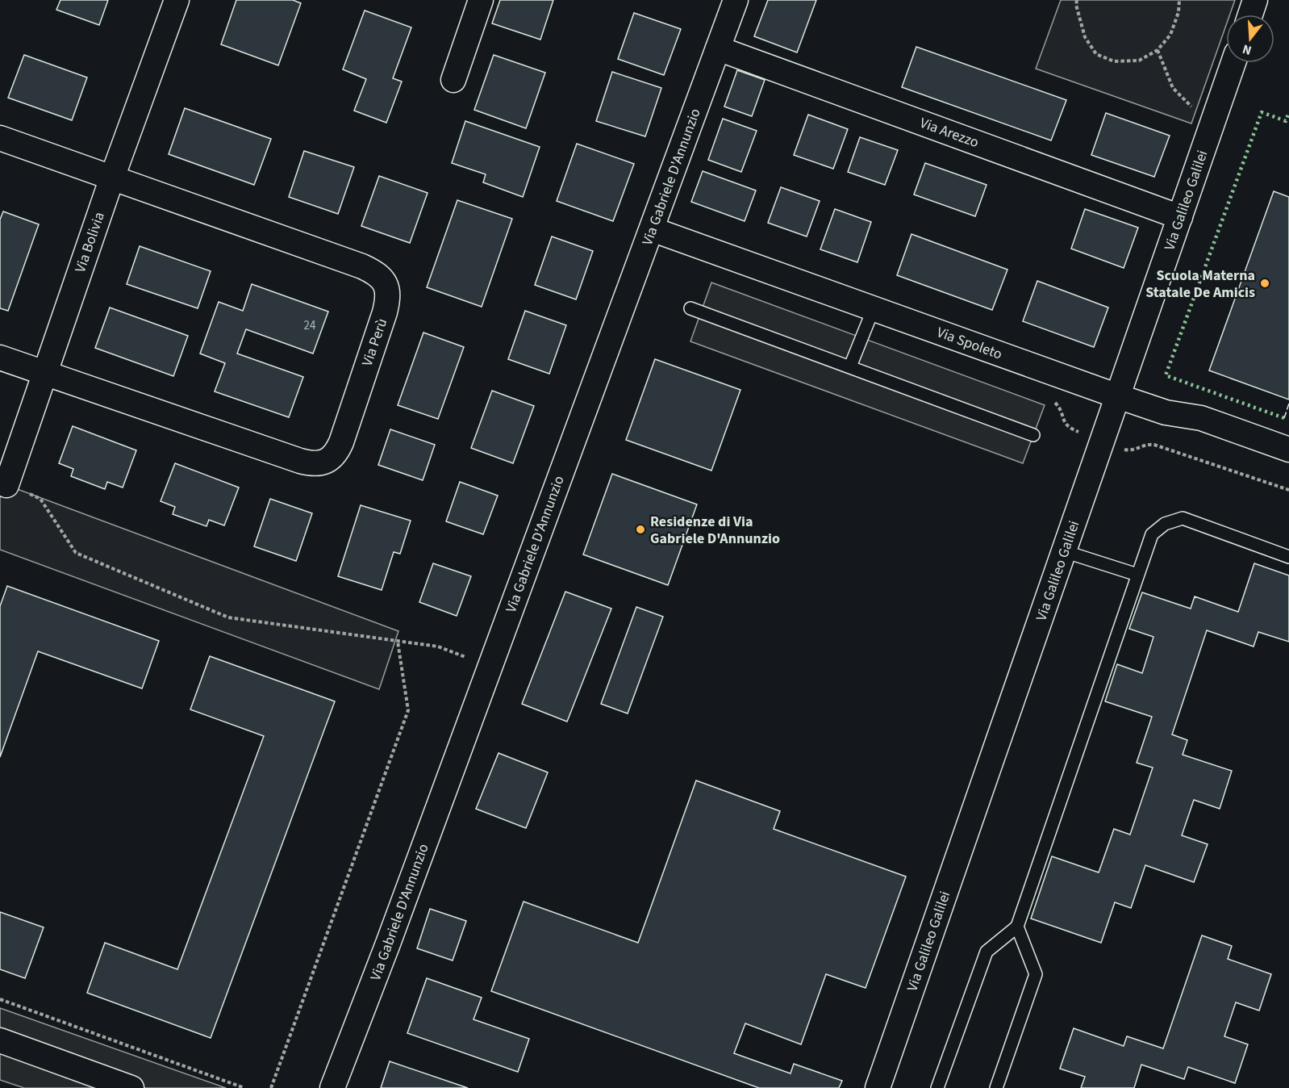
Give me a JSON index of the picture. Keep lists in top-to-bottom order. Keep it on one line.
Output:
{"streets":{"street":["Via Arezzo","Via Gabriele D'Annunzio","Via Galileo Galilei","Via Bolivia","Via Perù","Via Spoleto"]},"crossings":[["Via Arezzo","Via Gabriele D'Annunzio"],["Via Arezzo","Via Galileo Galilei"],["Via Gabriele D'Annunzio","Via Spoleto"],["Via Galileo Galilei","Via Spoleto"],["Via Bolivia","Via Perù"]],"places":["Scuola Materna Statale De Amicis","Residenze di Via Gabriele D'Annunzio"],"house_numbers":["24"],"north":"bottom"}
